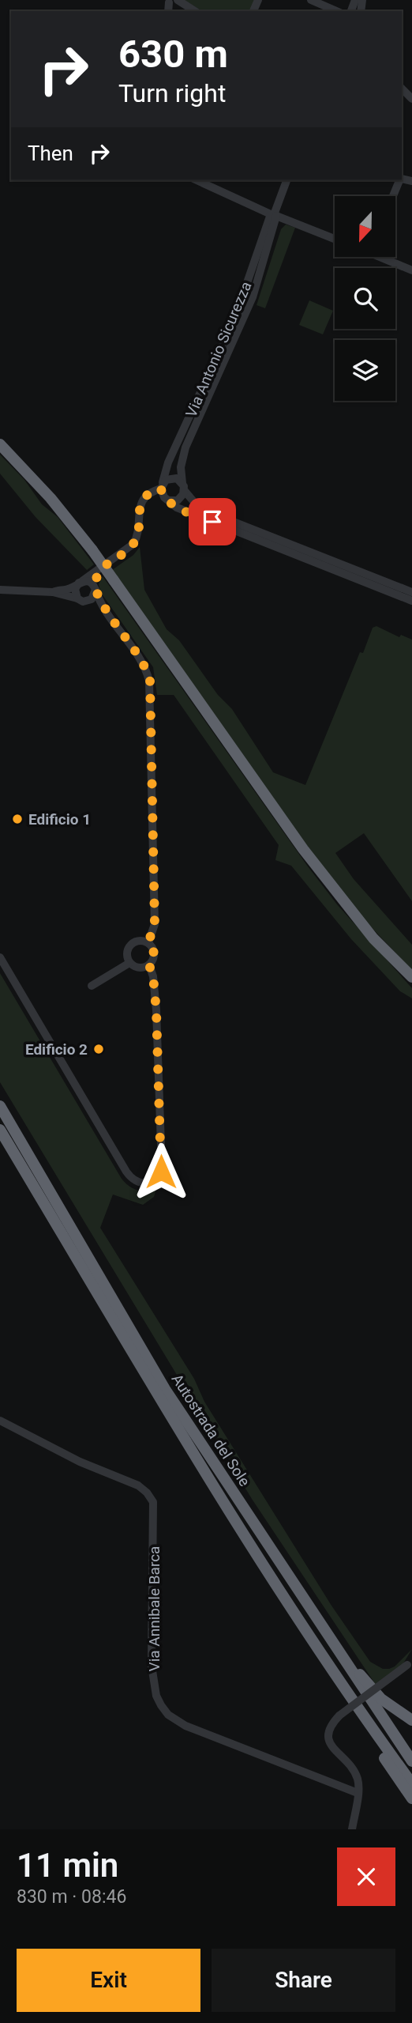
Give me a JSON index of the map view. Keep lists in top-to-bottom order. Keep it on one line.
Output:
{"streets":{"highway":["Autostrada del Sole"],"street":["Via Antonio Sicurezza","Via Annibale Barca"]},"places":["Edificio 1","Edificio 2"],"north":"bottom","page":{"turn":["630 m","Turn right"],"then":"Then","heading":["11 min","830 m · 08:46"],"buttons":["Exit","Share"]}}
